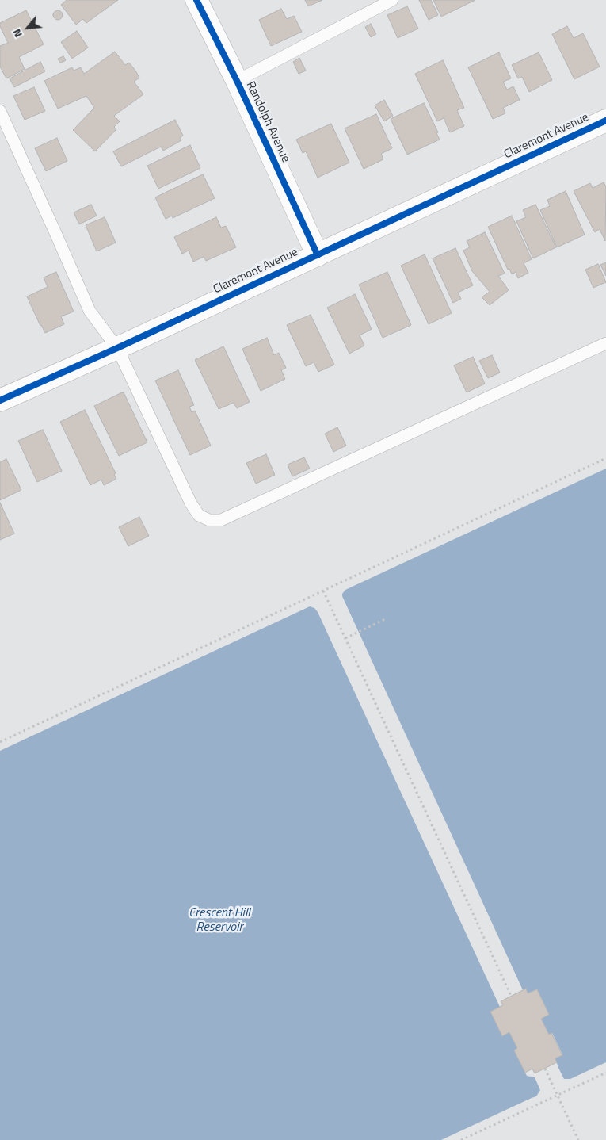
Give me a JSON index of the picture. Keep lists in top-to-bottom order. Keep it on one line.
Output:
{"streets":{"street":["Randolph Avenue","Claremont Avenue"]},"crossings":[["Randolph Avenue","Claremont Avenue"]],"water":["Crescent Hill Reservoir"],"north":"bottom left"}
